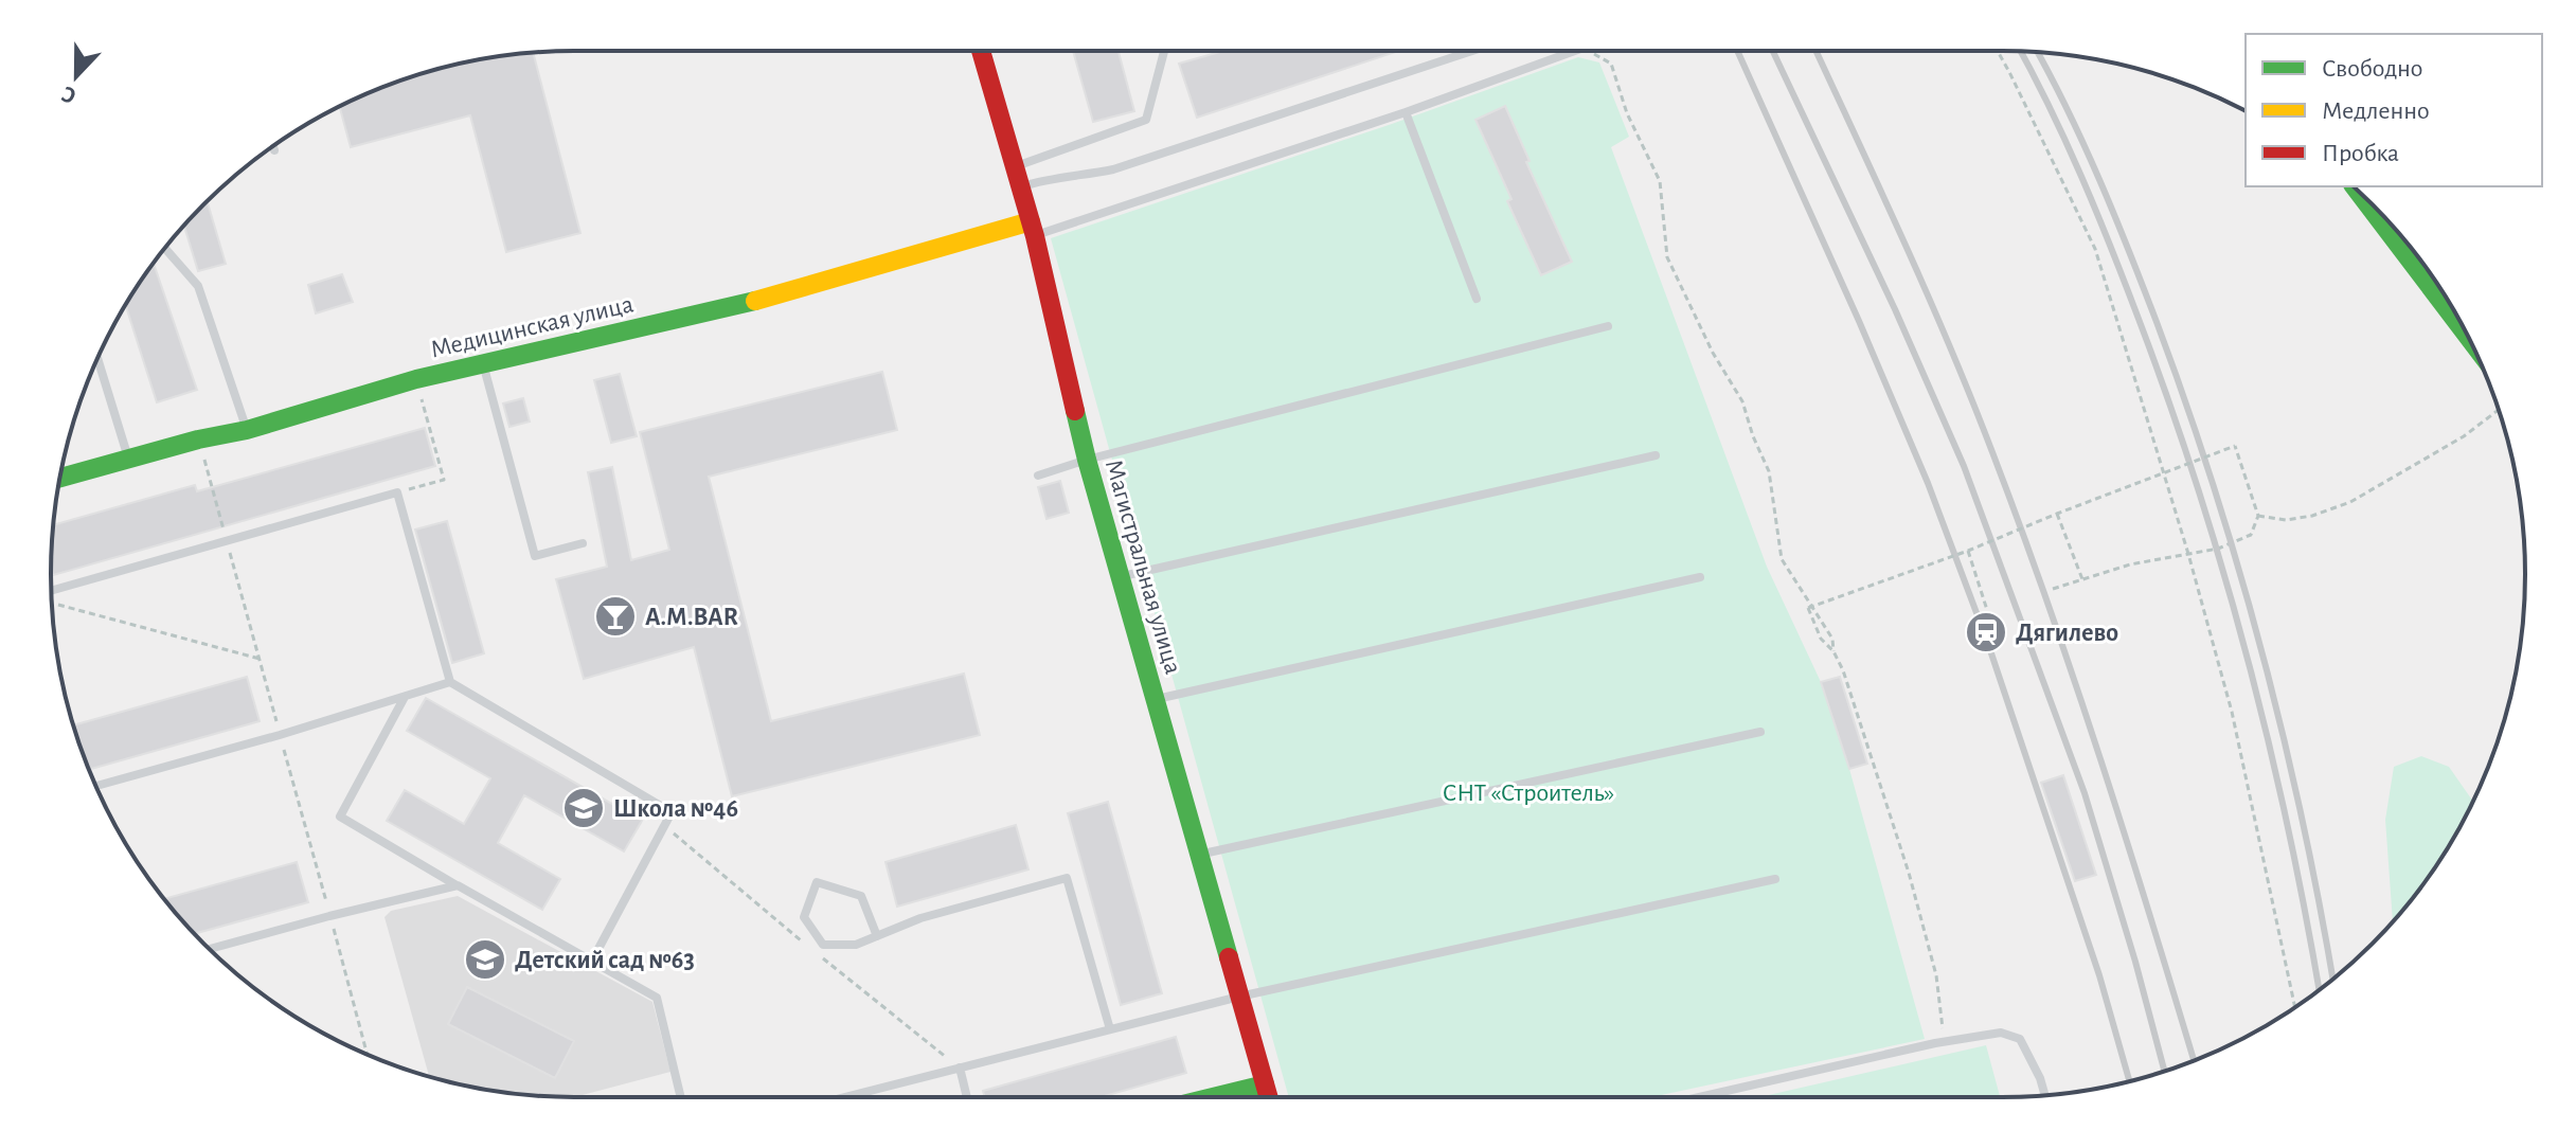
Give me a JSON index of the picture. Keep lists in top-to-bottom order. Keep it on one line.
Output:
{"streets":{"main road":["Медицинская улица","Магистральная улица"]},"crossings":[["Медицинская улица","Магистральная улица"]],"parks":["СНТ «Строитель»"],"places":{"bar":["А.М.BAR"],"station":["Дягилево"],"school or university":["Школа №46","Детский сад №63"]},"legend":["Свободно","Медленно","Пробка"],"north":"bottom"}
